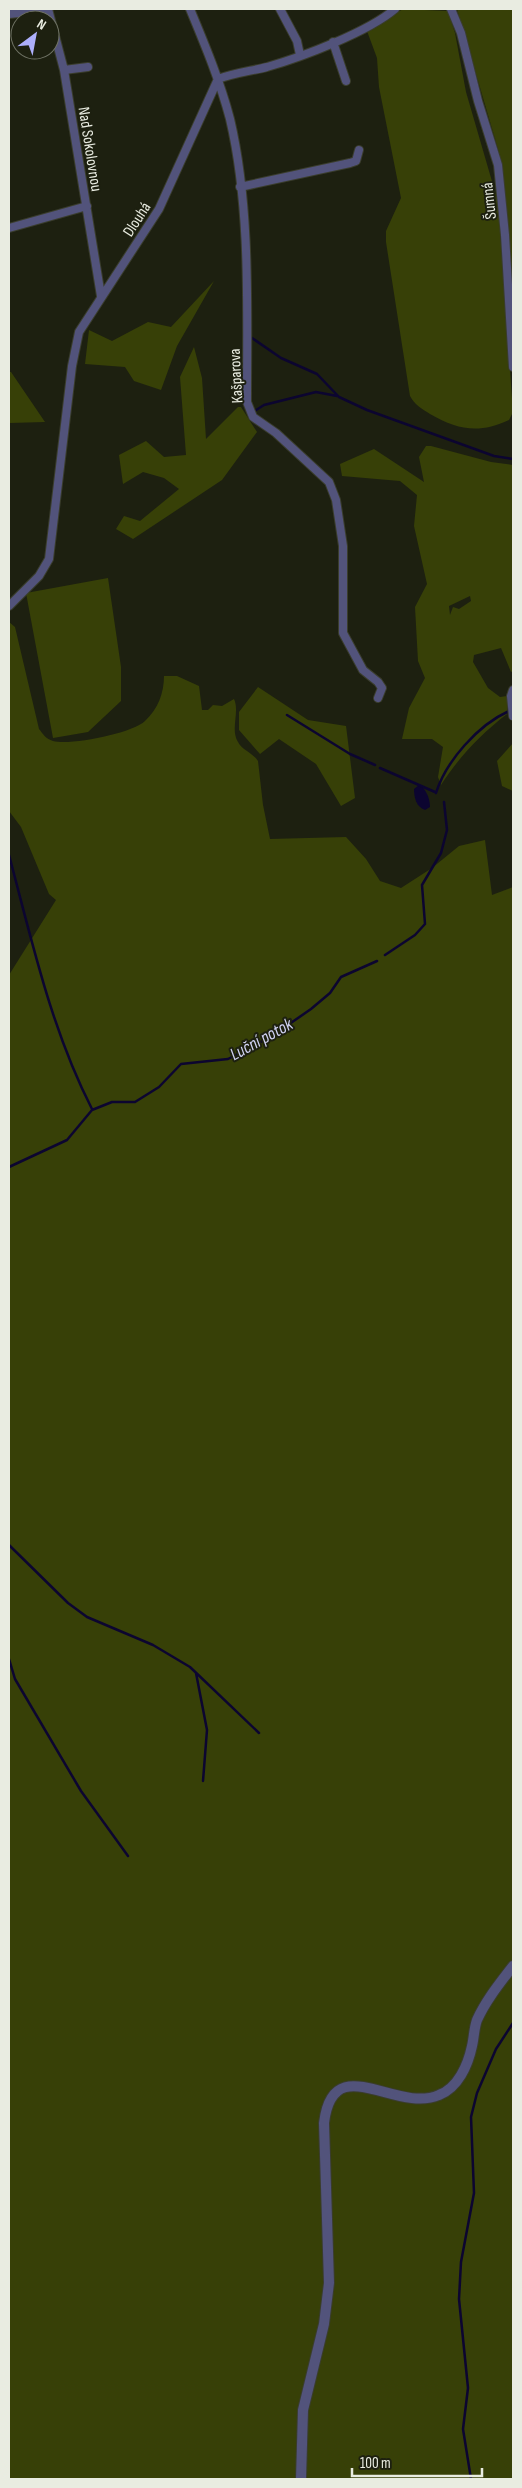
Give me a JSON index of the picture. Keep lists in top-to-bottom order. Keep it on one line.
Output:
{"streets":{"street":["Nad Sokolovnou","Šumná","Dlouhá","Kašparova"]},"crossings":[["Nad Sokolovnou","Dlouhá"],["Dlouhá","Kašparova"]],"water":["Luční potok"],"scale_bar":"100 m","north":"top right"}
